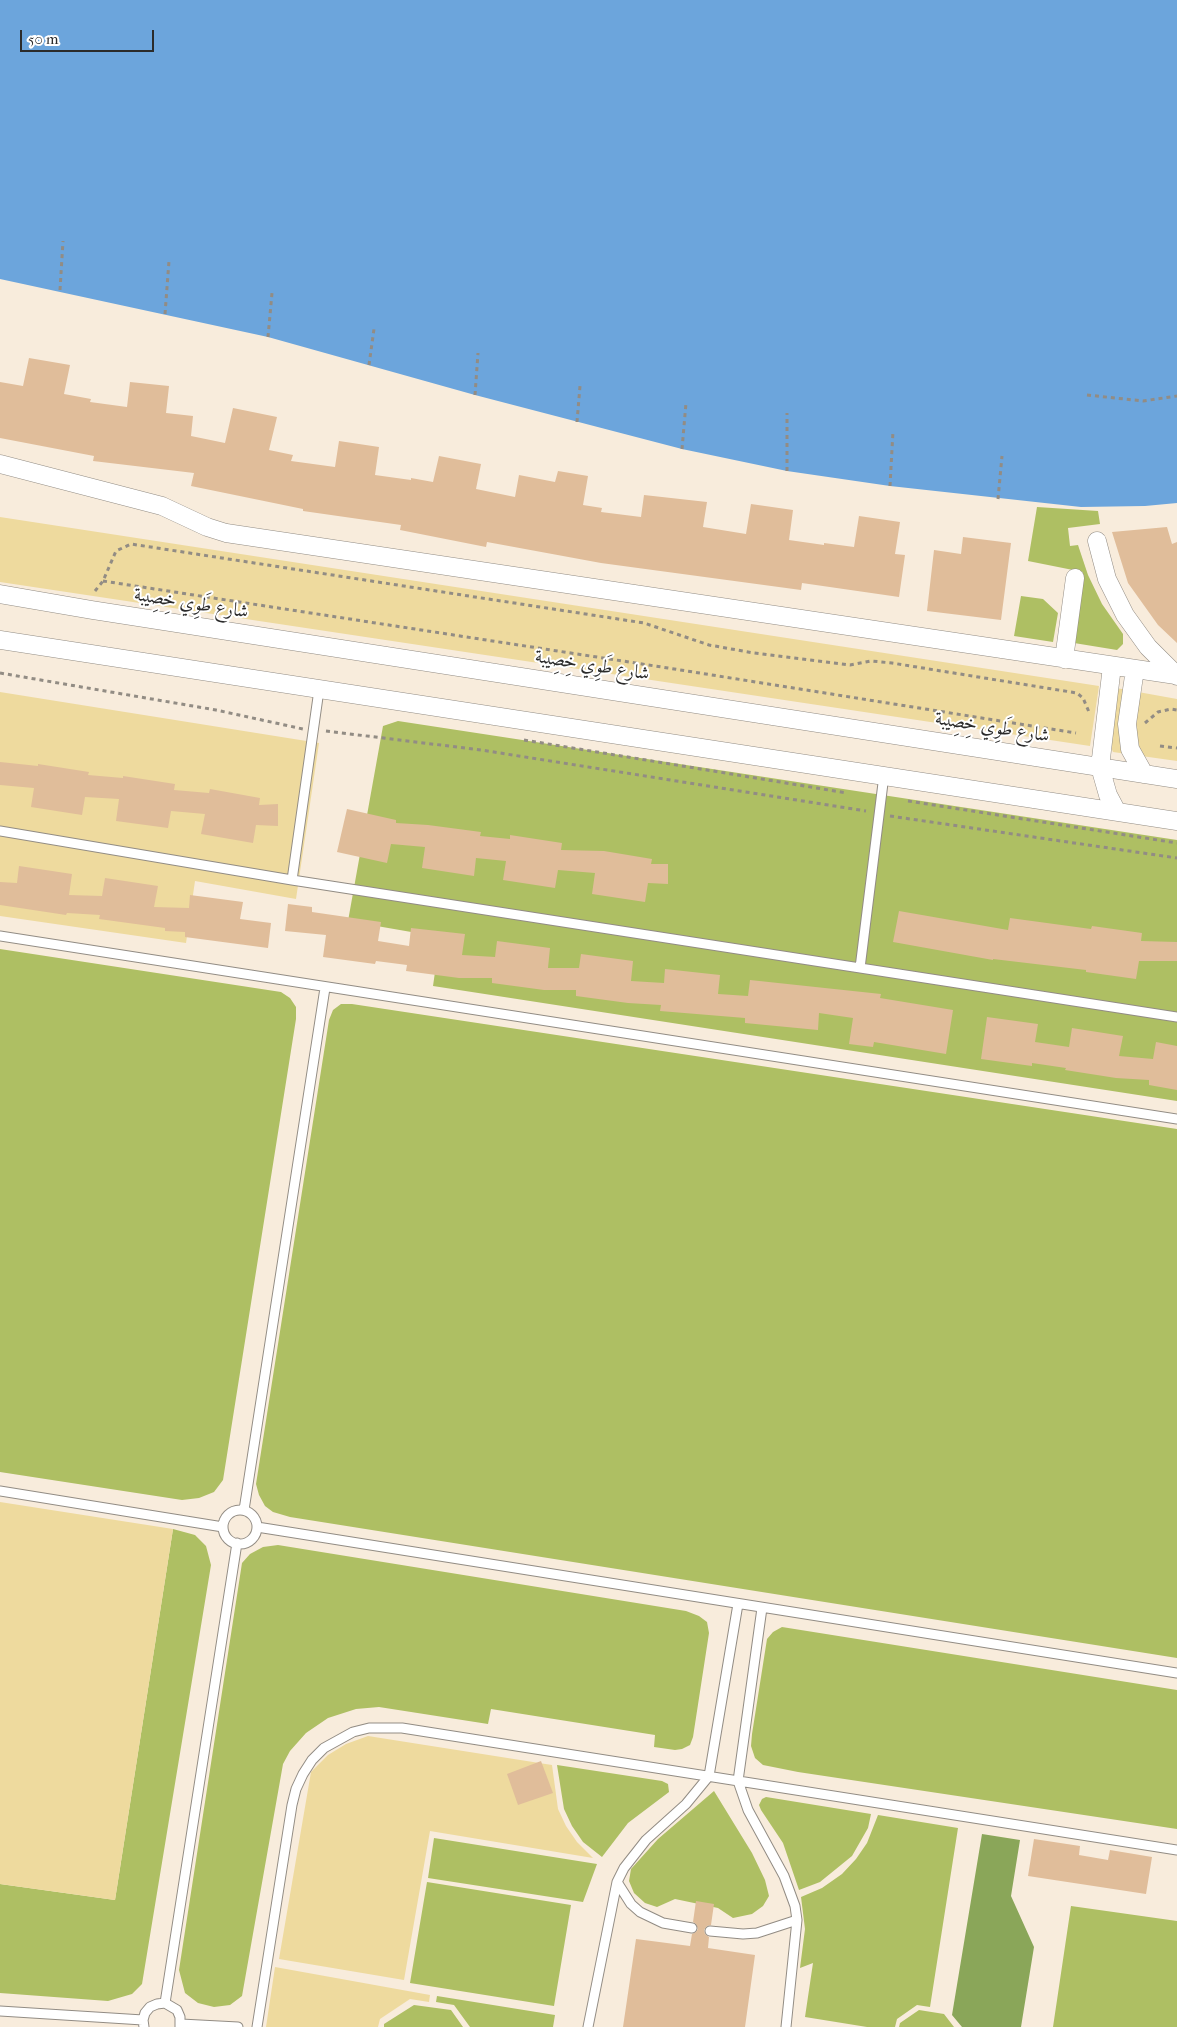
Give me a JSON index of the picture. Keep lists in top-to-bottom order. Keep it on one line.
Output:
{"streets":{"street":["شارع طَوِي خِصِيبة"]},"scale_bar":"50 m"}
